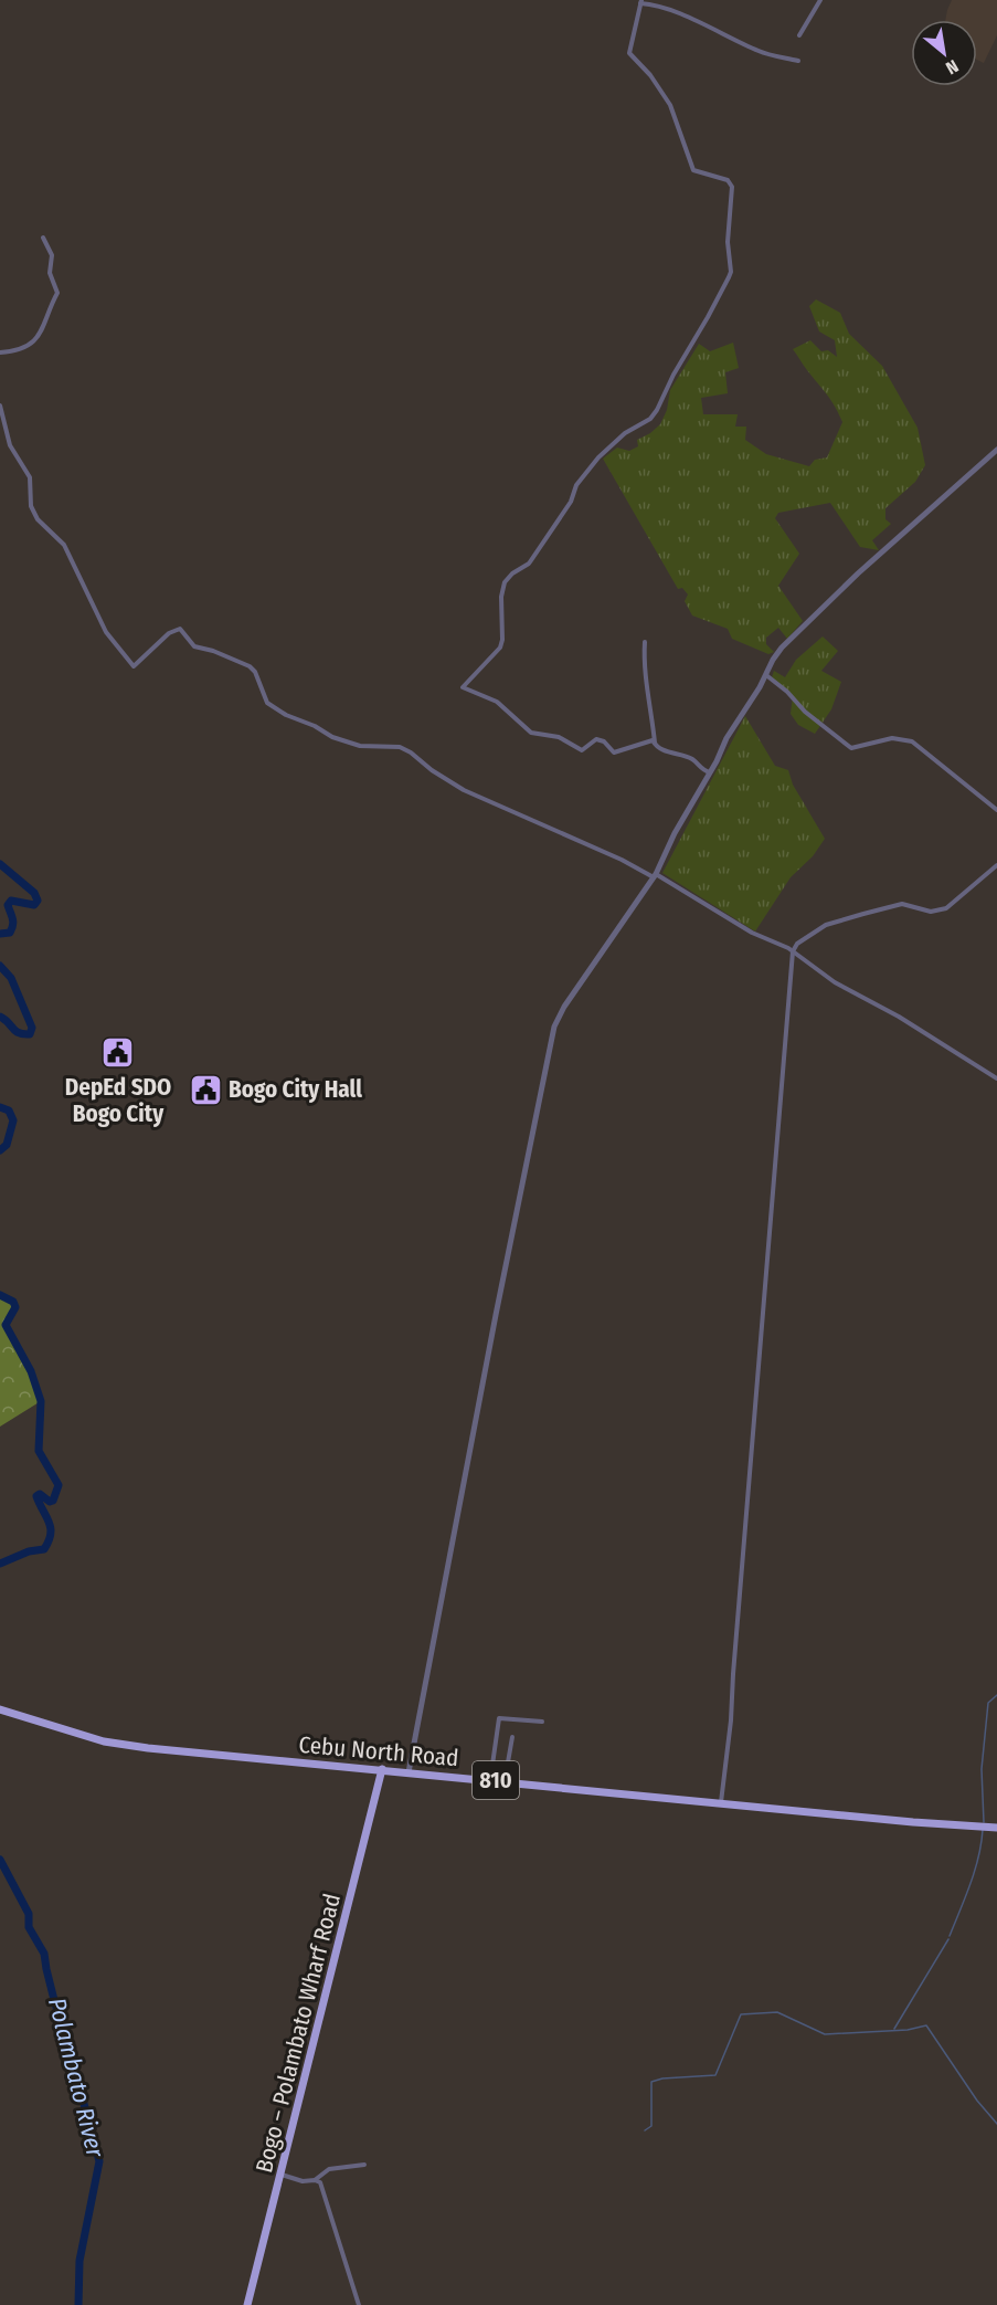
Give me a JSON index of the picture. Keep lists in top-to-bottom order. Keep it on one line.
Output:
{"streets":{"highway":["Cebu North Road","810","Bogo – Polambato Wharf Road"]},"crossings":[["Cebu North Road","Bogo – Polambato Wharf Road"]],"water":["Polambato River"],"places":{"public building":["DepEd SDO Bogo City","Bogo City Hall"]},"north":"bottom right"}
